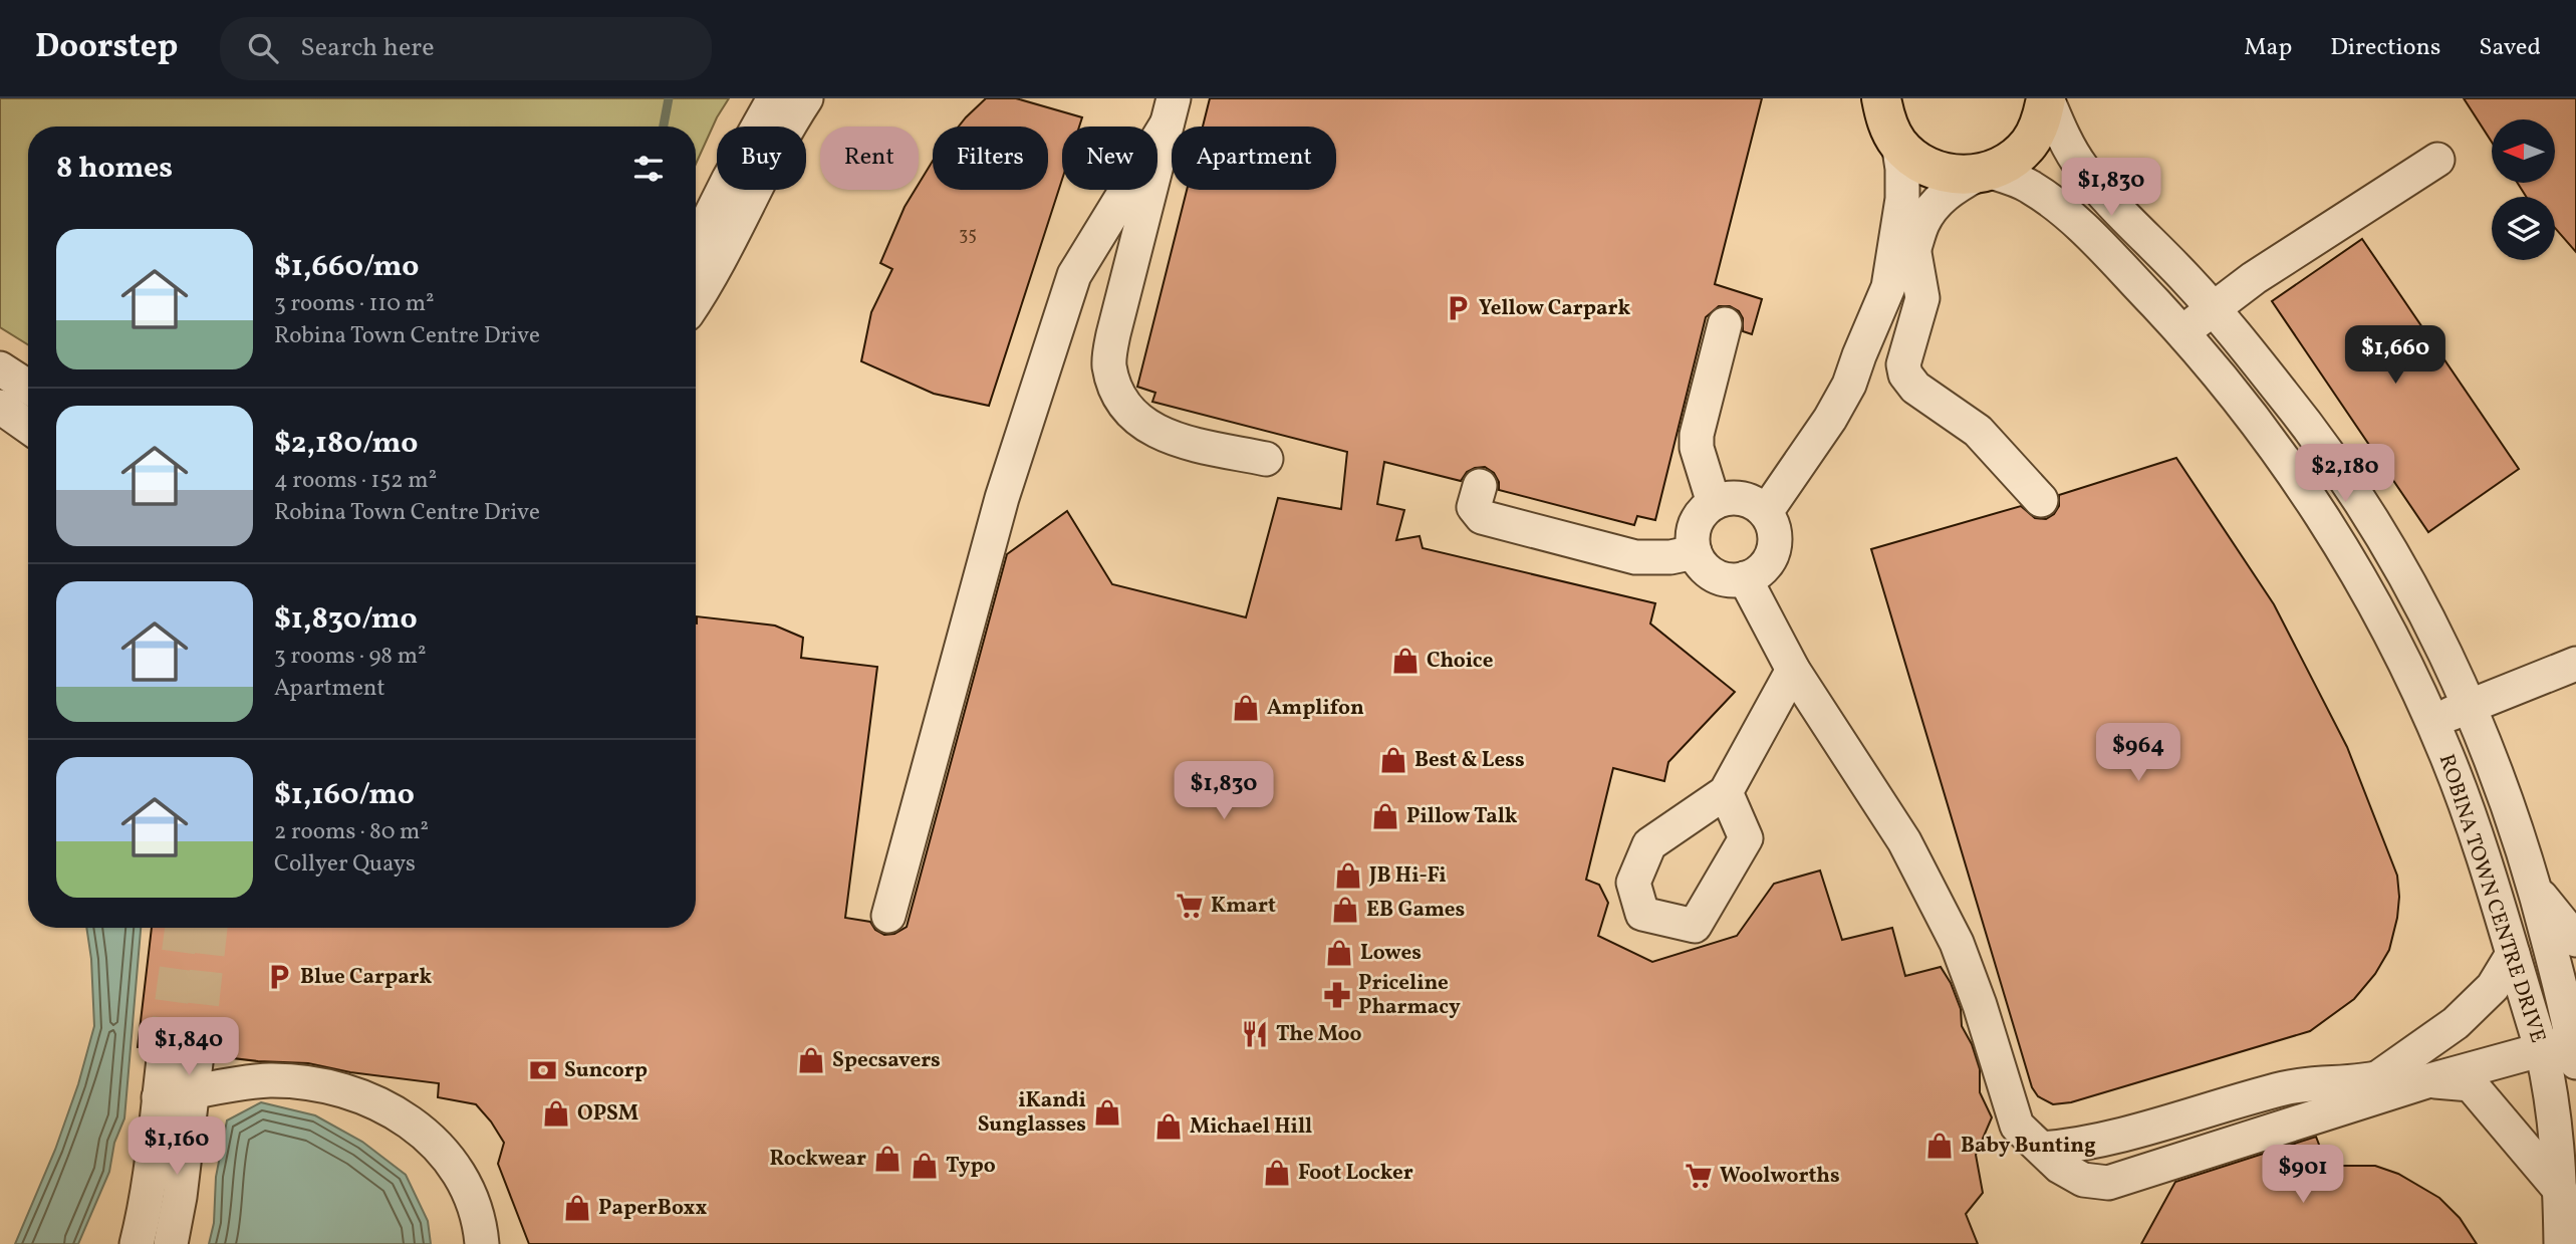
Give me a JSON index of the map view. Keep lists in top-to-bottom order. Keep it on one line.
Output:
{"streets":{"street":["ROBINA TOWN CENTRE DRIVE"]},"places":{"parking":["Yellow Carpark","Blue Carpark"],"shop":["Choice","Amplifon","Best & Less","Pillow Talk","JB Hi-Fi","EB Games","Lowes","Specsavers","iKandi Sunglasses","OPSM","Michael Hill","Baby Bunting","Rockwear","Typo","Foot Locker","PaperBoxx"],"supermarket":["Kmart","Woolworths"],"pharmacy":["Priceline Pharmacy"],"restaurant":["The Moo"],"bank":["Suncorp"]},"house_numbers":["35"],"north":"left","page":{"header":"Doorstep","search":"Search here","nav":["Map","Directions","Saved"],"chip":["Buy","Rent","Filters","New","Apartment"],"heading":"8 homes","price":["$1,830","$1,660","$2,180","$964","$1,830","$1,840","$1,160","$901"],"list":[{"name":"$1,660/mo","note":"3 rooms · 110 m² · Robina Town Centre Drive"},{"name":"$2,180/mo","note":"4 rooms · 152 m² · Robina Town Centre Drive"},{"name":"$1,830/mo","note":"3 rooms · 98 m² · Apartment"},{"name":"$1,160/mo","note":"2 rooms · 80 m² · Collyer Quays"}]}}
